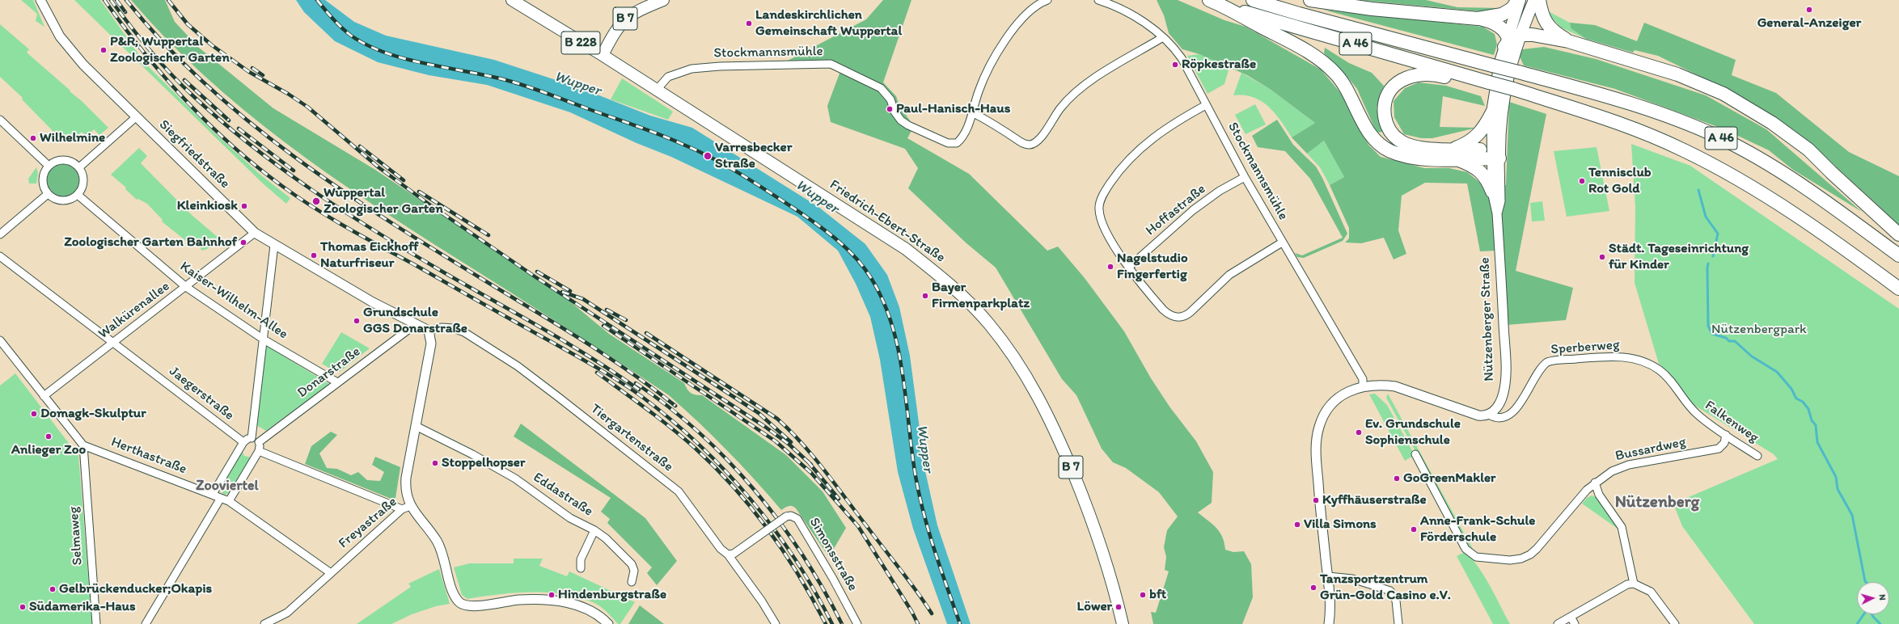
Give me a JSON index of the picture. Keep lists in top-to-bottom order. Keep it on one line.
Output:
{"streets":{"highway":["A 46"],"main road":["B 7","B 228","Friedrich-Ebert-Straße","Nützenberger Straße"],"street":["Stockmannsmühle","Siegfriedstraße","Hoffastraße","Kaiser-Wilhelm-Allee","Walkürenallee","Sperberweg","Donarstraße","Jaegerstraße","Falkenweg","Tiergartenstraße","Bussardweg","Herthastraße","Eddastraße","Freyastraße","Selmaweg","Simonsstraße"]},"crossings":[["B 7","Friedrich-Ebert-Straße"],["Stockmannsmühle","Hoffastraße"],["Stockmannsmühle","Friedrich-Ebert-Straße"],["Siegfriedstraße","Walkürenallee"],["Siegfriedstraße","Donarstraße"],["Siegfriedstraße","Tiergartenstraße"],["Siegfriedstraße","Freyastraße"],["Kaiser-Wilhelm-Allee","Walkürenallee"],["Kaiser-Wilhelm-Allee","Donarstraße"],["Walkürenallee","Jaegerstraße"],["Walkürenallee","Herthastraße"],["Nützenberger Straße","Sperberweg"],["Sperberweg","Falkenweg"],["Falkenweg","Bussardweg"],["Tiergartenstraße","Freyastraße"],["Tiergartenstraße","Simonsstraße"],["Herthastraße","Freyastraße"],["Herthastraße","Selmaweg"],["Eddastraße","Freyastraße"]],"districts":["Zooviertel","Nützenberg"],"water":["Wupper"],"parks":["Nützenbergpark"],"places":["General-Anzeiger","Landeskirchlichen Gemeinschaft Wuppertal","P&R, Wuppertal Zoologischer Garten","Röpkestraße","Paul-Hanisch-Haus","Wilhelmine","Varresbecker Straße","Tennisclub Rot Gold","Wuppertal Zoologischer Garten","Kleinkiosk","Zoologischer Garten Bahnhof","Thomas Eickhoff Naturfriseur","Städt. Tageseinrichtung für Kinder","Nagelstudio Fingerfertig","Bayer Firmenparkplatz","Grundschule GGS Donarstraße","Domagk-Skulptur","Ev. Grundschule Sophienschule","Anlieger Zoo","Stoppelhopser","GoGreenMakler","Kyffhäuserstraße","Villa Simons","Anne-Frank-Schule Förderschule","Tanzsportzentrum Grün-Gold Casino e.V.","Gelbrückenducker;Okapis","Hindenburgstraße","bft","Südamerika-Haus","Löwer"],"north":"right"}
